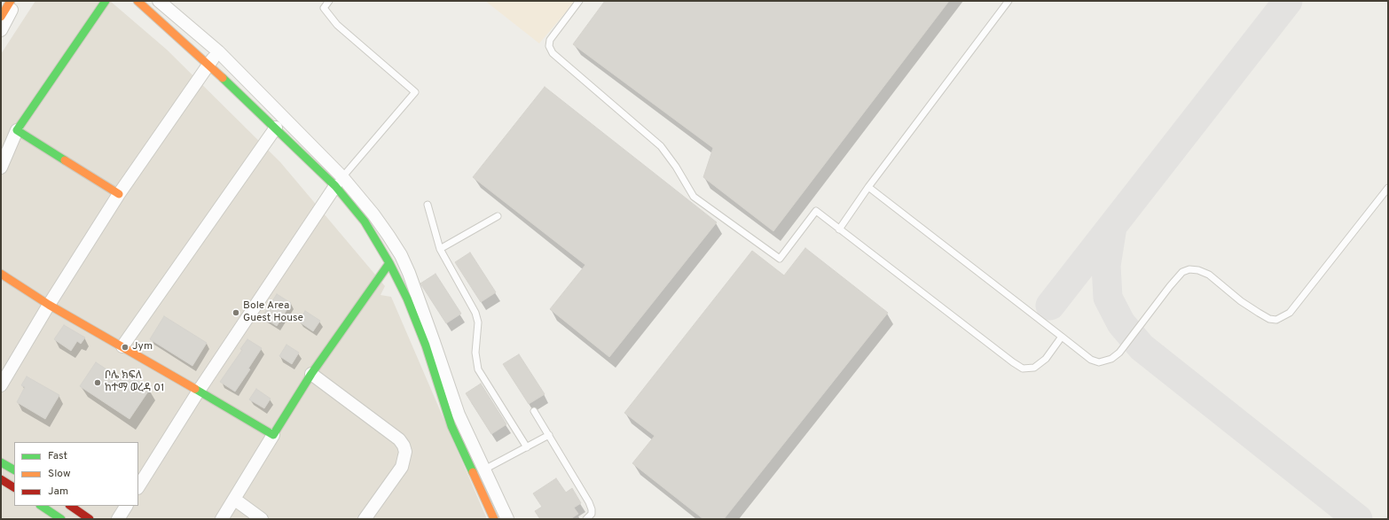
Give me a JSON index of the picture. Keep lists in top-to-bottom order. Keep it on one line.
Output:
{"places":["Bole Area Guest House","Jym","ቦሌ ክፍለ ከተማ ወረዳ 01"],"legend":["Fast","Slow","Jam"]}
